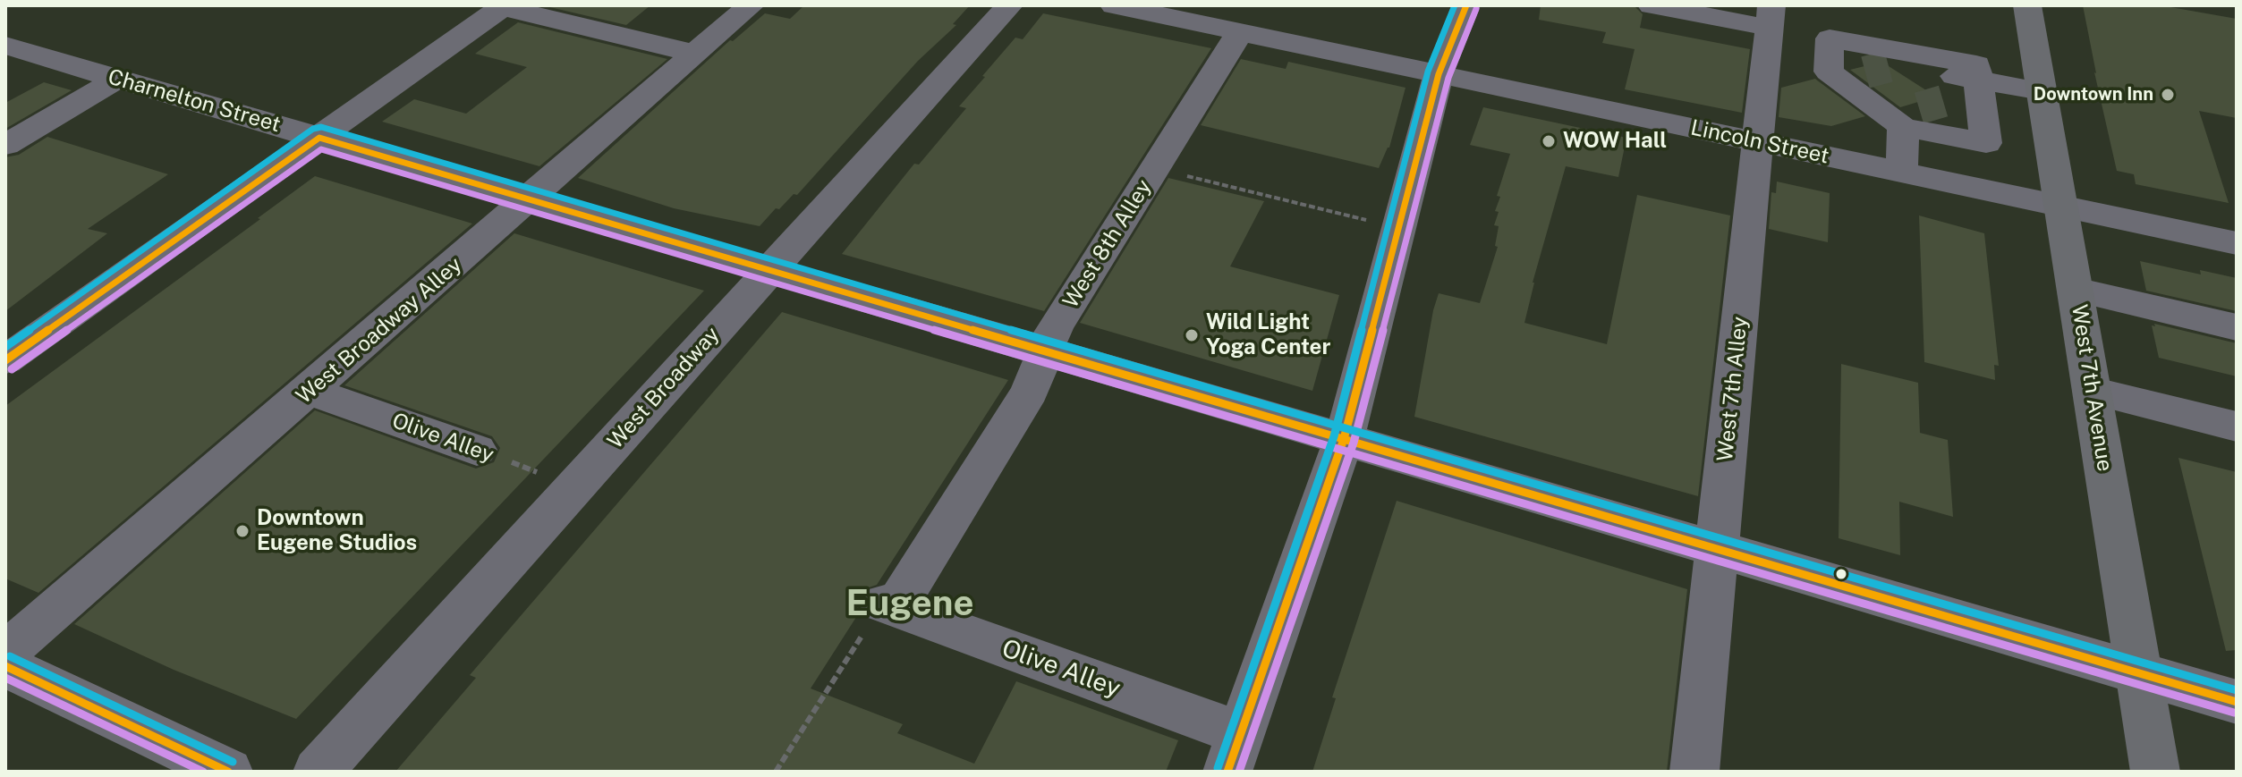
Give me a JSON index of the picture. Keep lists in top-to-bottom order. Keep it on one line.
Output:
{"streets":{"main road":["West 7th Avenue"],"street":["Charnelton Street","Lincoln Street","West 8th Alley","West Broadway Alley","West Broadway","West 7th Alley","Olive Alley"]},"crossings":[["Charnelton Street","West 8th Alley"],["Charnelton Street","West Broadway Alley"],["Charnelton Street","West Broadway"],["Charnelton Street","West 7th Avenue"],["Charnelton Street","West 7th Alley"],["Lincoln Street","West 8th Alley"],["Lincoln Street","West 7th Avenue"],["Lincoln Street","West 7th Alley"],["West 8th Alley","Olive Alley"],["West Broadway Alley","Olive Alley"],["West Broadway","Olive Alley"]],"districts":["Eugene"],"places":["Downtown Inn","WOW Hall","Wild Light Yoga Center","Downtown Eugene Studios"]}
